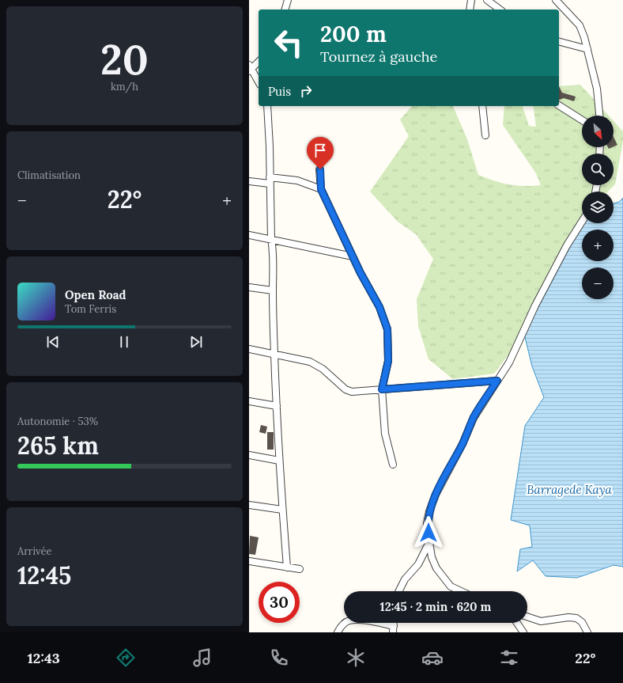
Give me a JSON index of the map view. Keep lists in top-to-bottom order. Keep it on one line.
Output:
{"water":["Barragede Kaya"],"north":"bottom right","page":{"tile":[["20","km/h"],"Climatisation",["Autonomie · 53%","265 km"],["Arrivée","12:45"]],"turn":["200 m","Tournez à gauche"],"then":"Puis","map_buttons":["+","−"],"heat":["−","22°","+"],"song":["Open Road","Tom Ferris"],"limit":"30","trip":"12:45 · 2 min · 620 m","tabs":["12:43","22°"]}}
